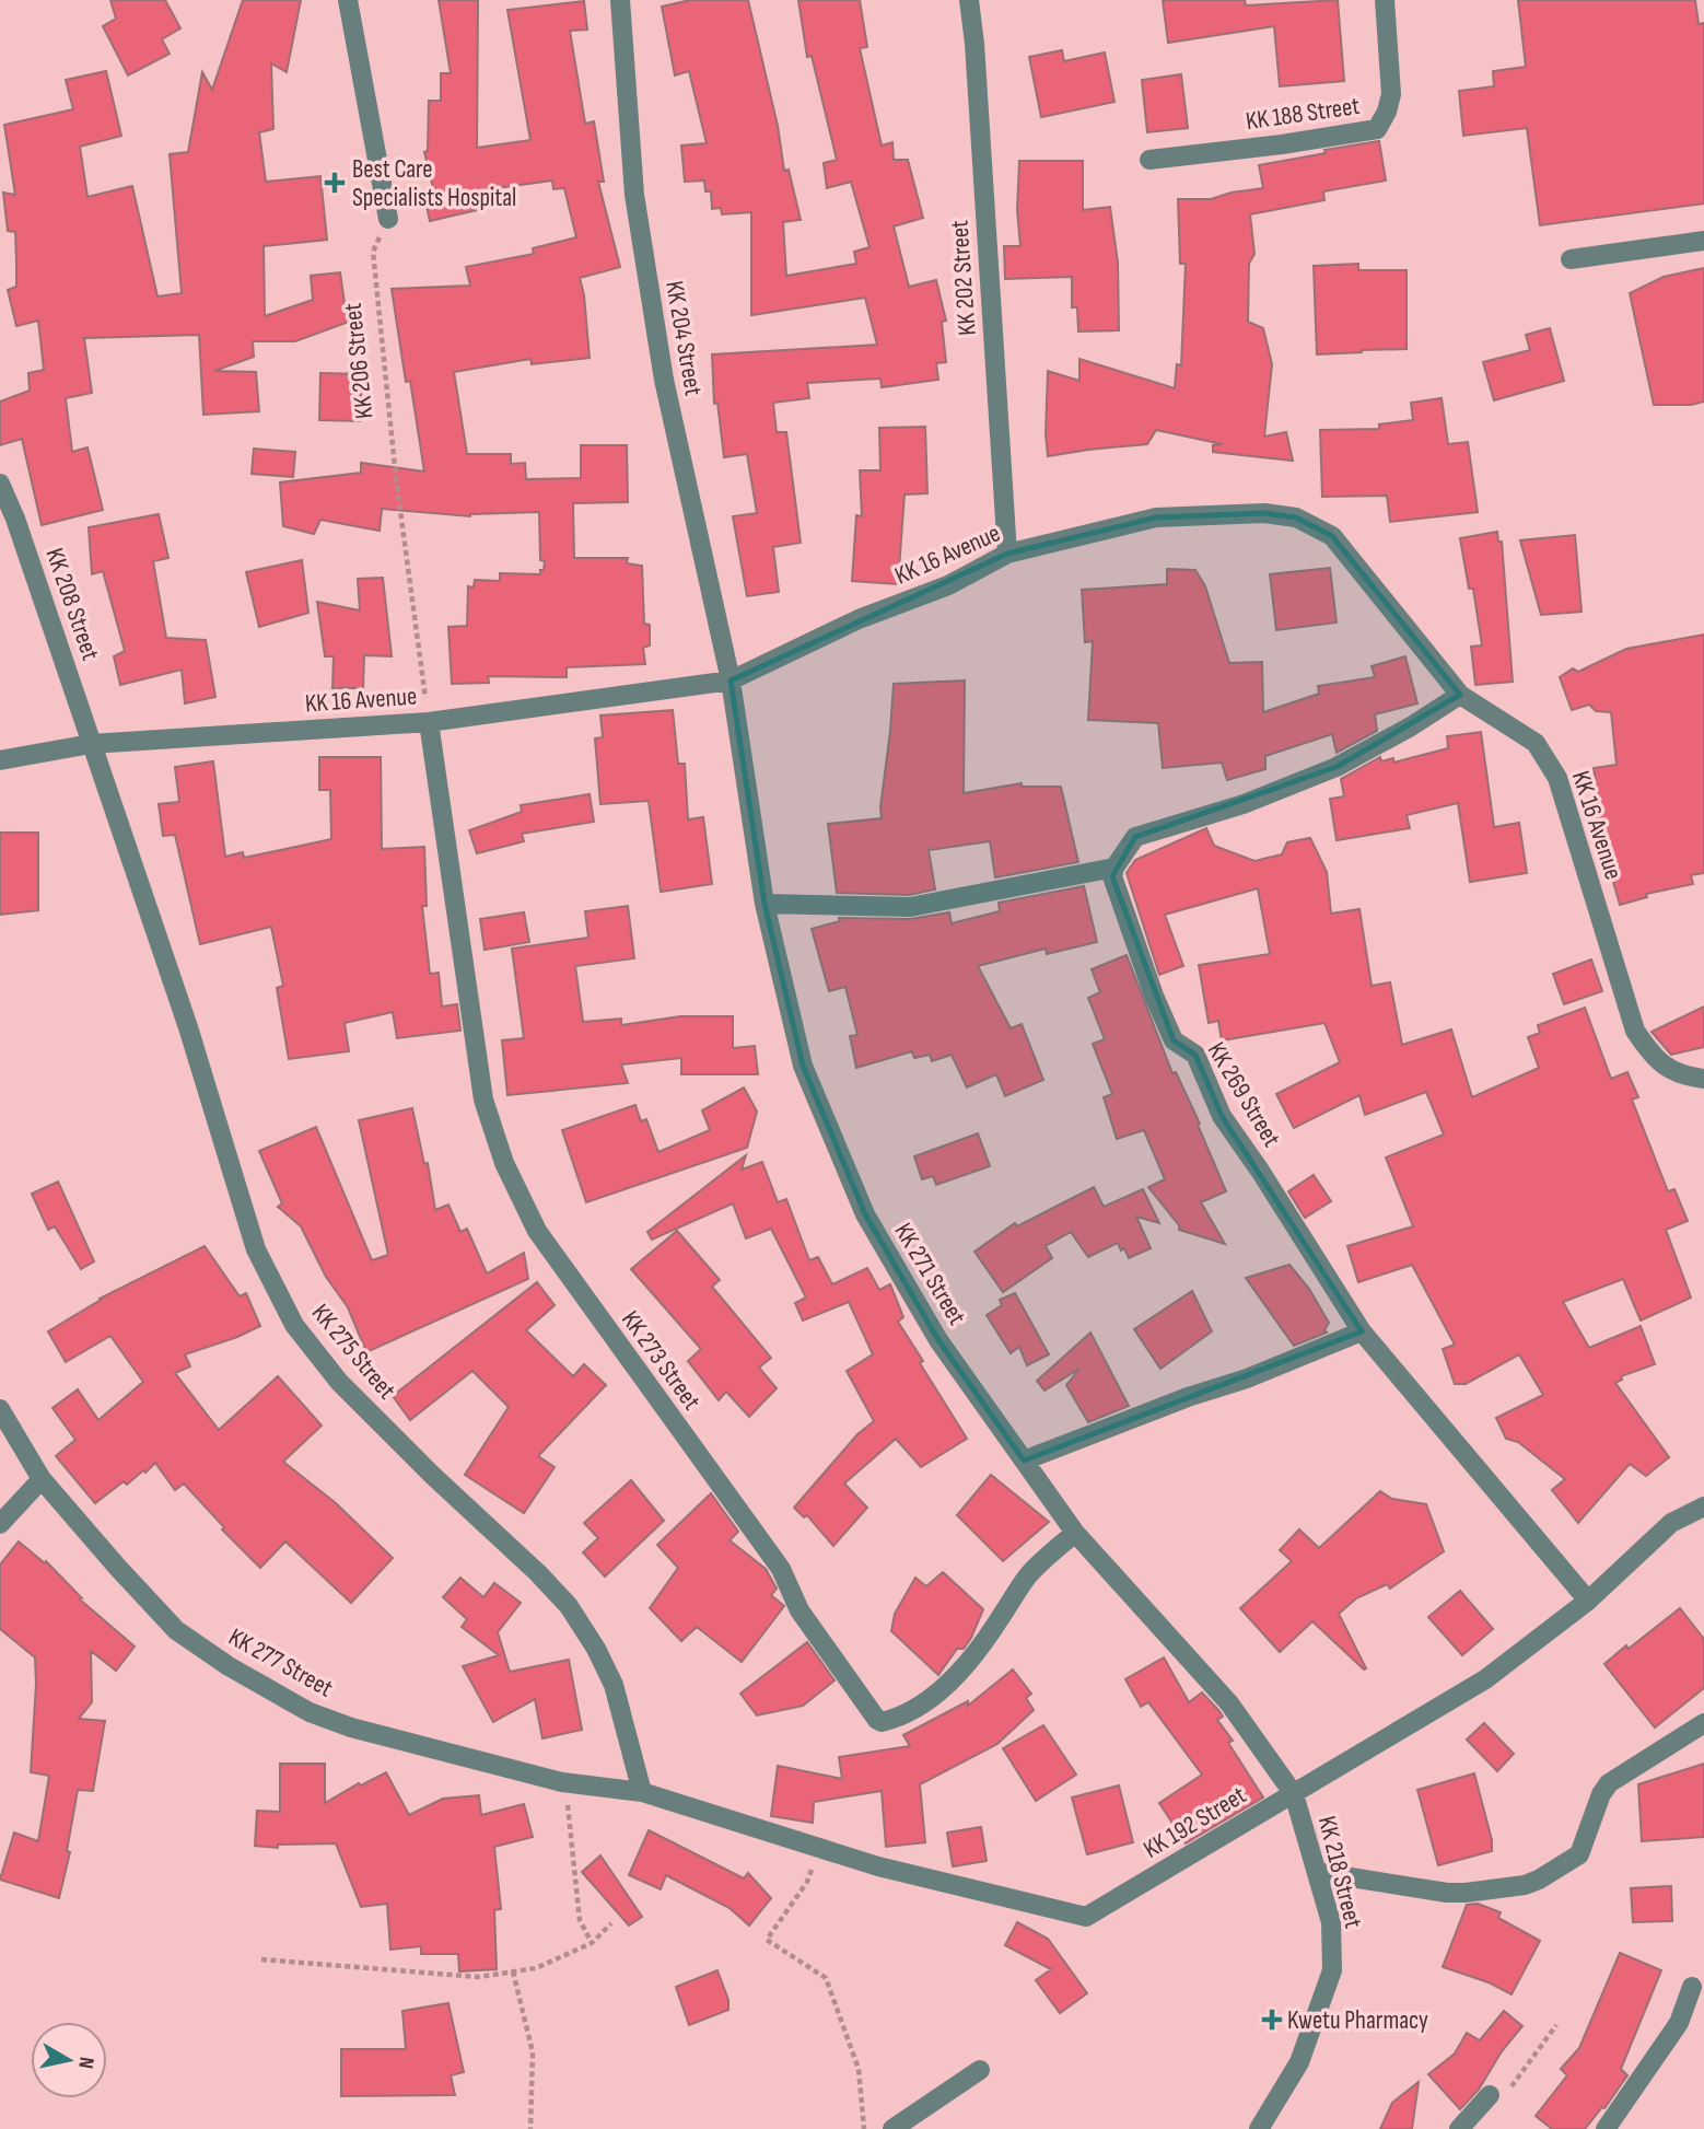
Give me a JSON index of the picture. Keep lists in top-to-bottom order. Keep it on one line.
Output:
{"streets":{"street":["KK 188 Street","KK 202 Street","KK 204 Street","KK 16 Avenue","KK 208 Street","KK 269 Street","KK 271 Street","KK 275 Street","KK 273 Street","KK 277 Street","KK 192 Street","KK 218 Street"],"path":["KK 206 Street"]},"crossings":[["KK 202 Street","KK 16 Avenue"],["KK 204 Street","KK 16 Avenue"],["KK 204 Street","KK 271 Street"],["KK 206 Street","KK 16 Avenue"],["KK 206 Street","KK 273 Street"],["KK 16 Avenue","KK 208 Street"],["KK 16 Avenue","KK 271 Street"],["KK 16 Avenue","KK 275 Street"],["KK 16 Avenue","KK 273 Street"],["KK 208 Street","KK 275 Street"],["KK 269 Street","KK 192 Street"],["KK 271 Street","KK 273 Street"],["KK 271 Street","KK 192 Street"],["KK 271 Street","KK 218 Street"],["KK 275 Street","KK 277 Street"],["KK 275 Street","KK 192 Street"],["KK 277 Street","KK 192 Street"],["KK 192 Street","KK 218 Street"]],"places":{"health":["Best Care Specialists Hospital","Kwetu Pharmacy"]},"north":"right"}
